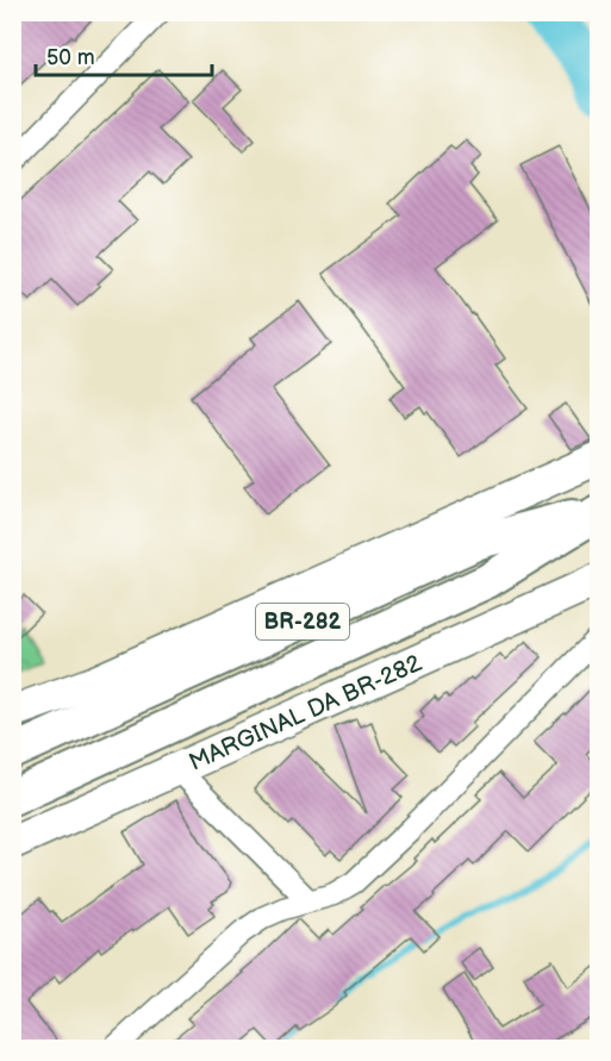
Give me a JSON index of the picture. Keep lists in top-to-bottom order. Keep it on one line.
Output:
{"streets":{"highway":["BR-282"],"main road":["MARGINAL DA BR-282"]},"scale_bar":"50 m"}
